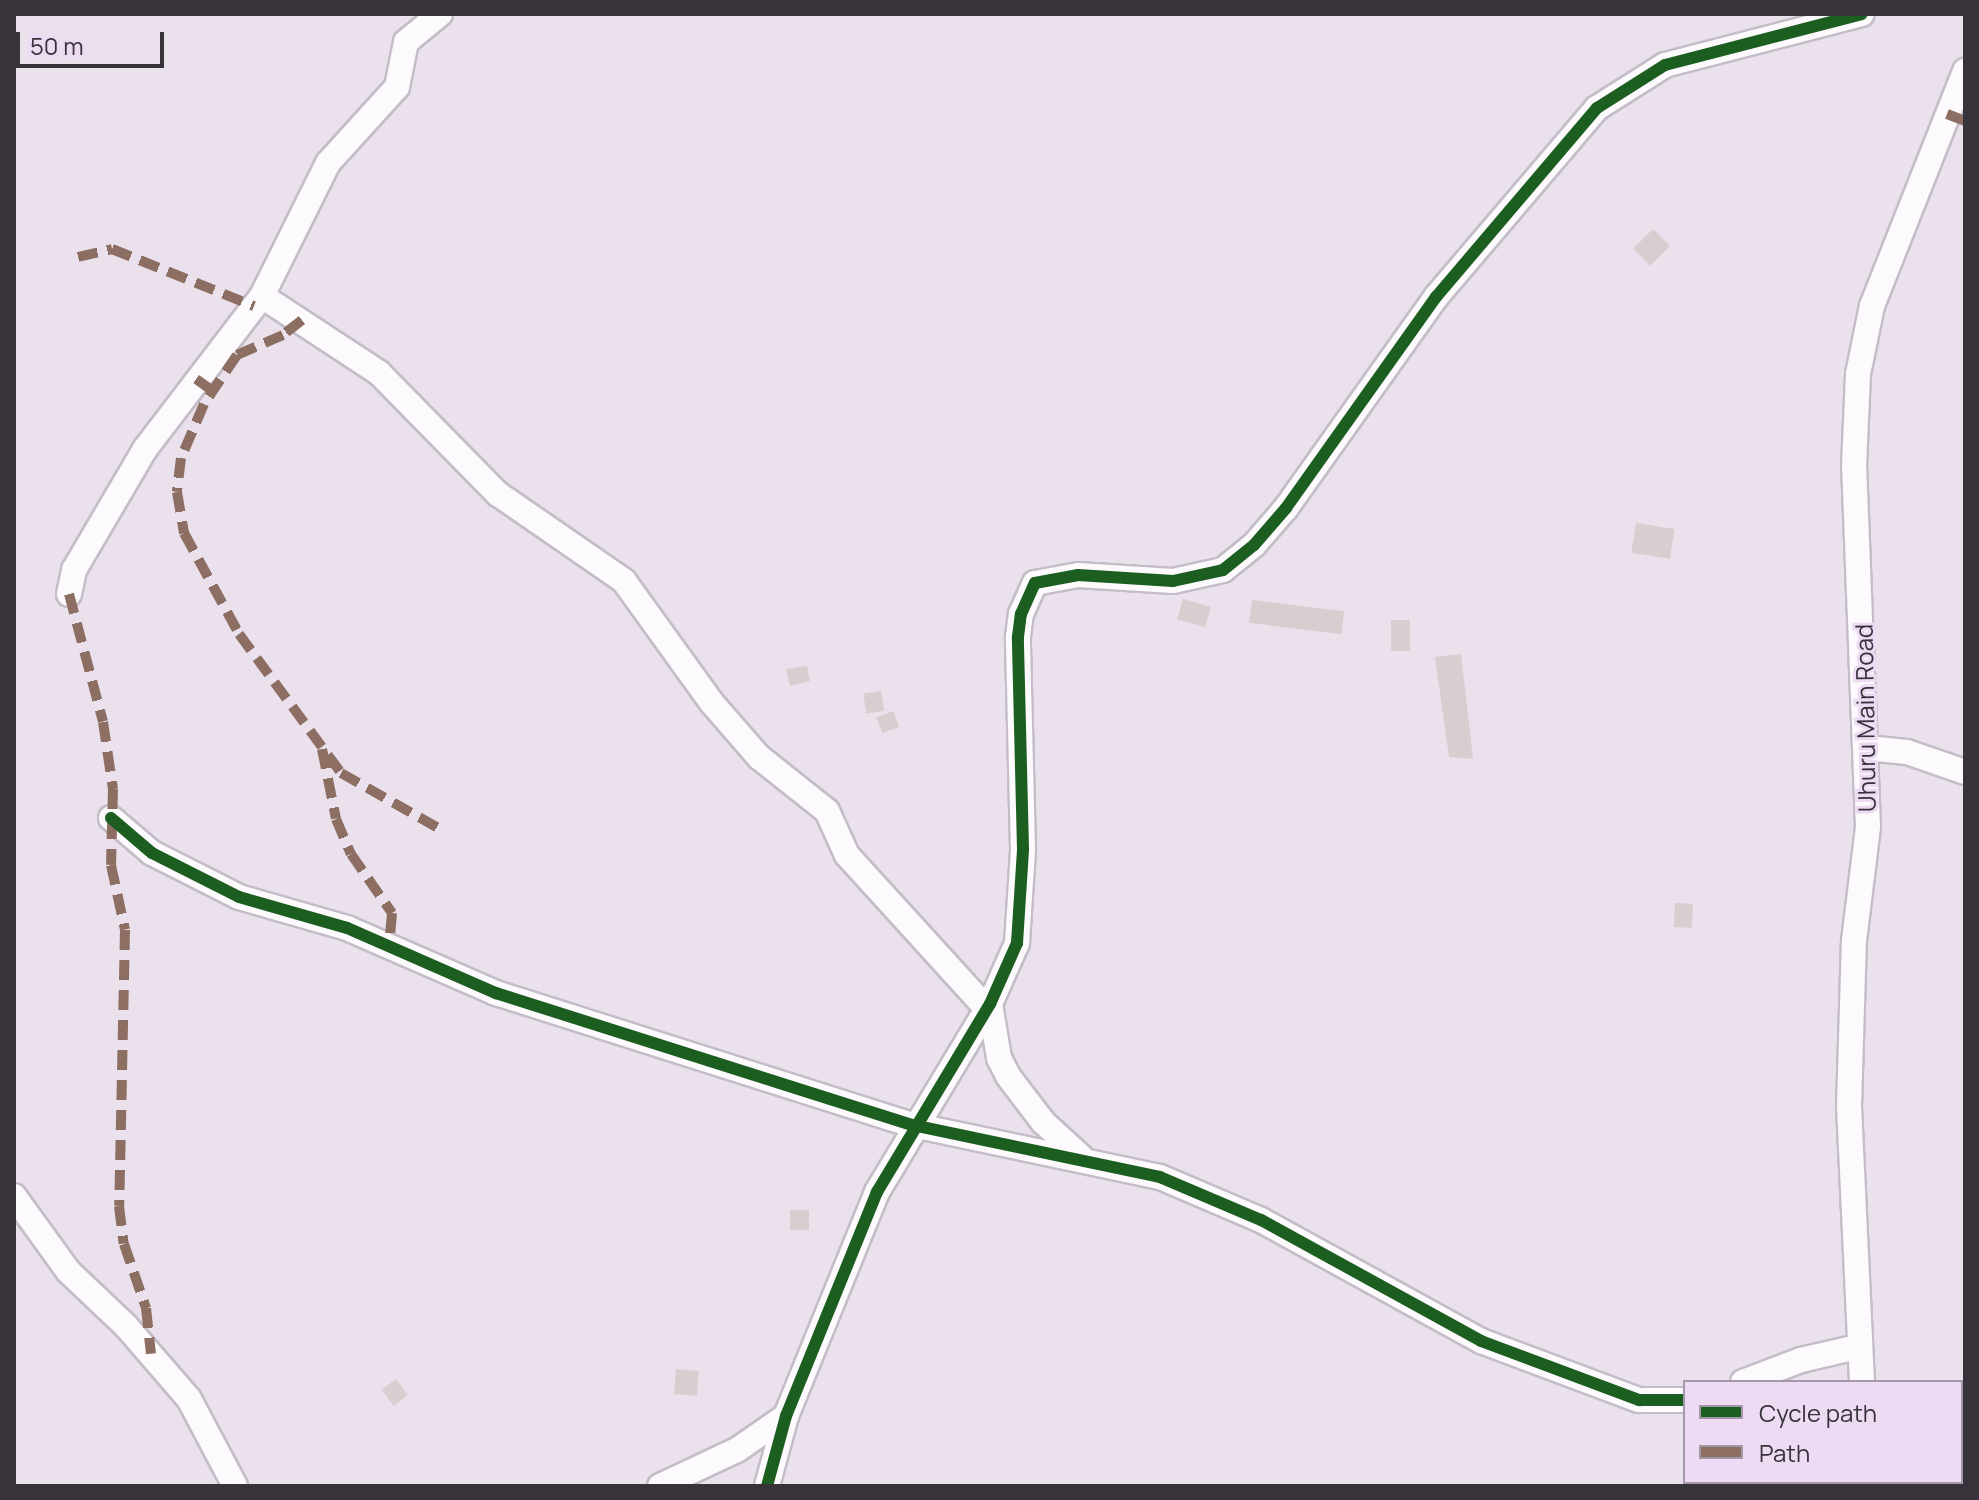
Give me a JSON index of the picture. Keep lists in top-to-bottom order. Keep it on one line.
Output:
{"streets":{"street":["Uhuru Main Road"]},"legend":["Cycle path","Path"],"scale_bar":"50 m"}
